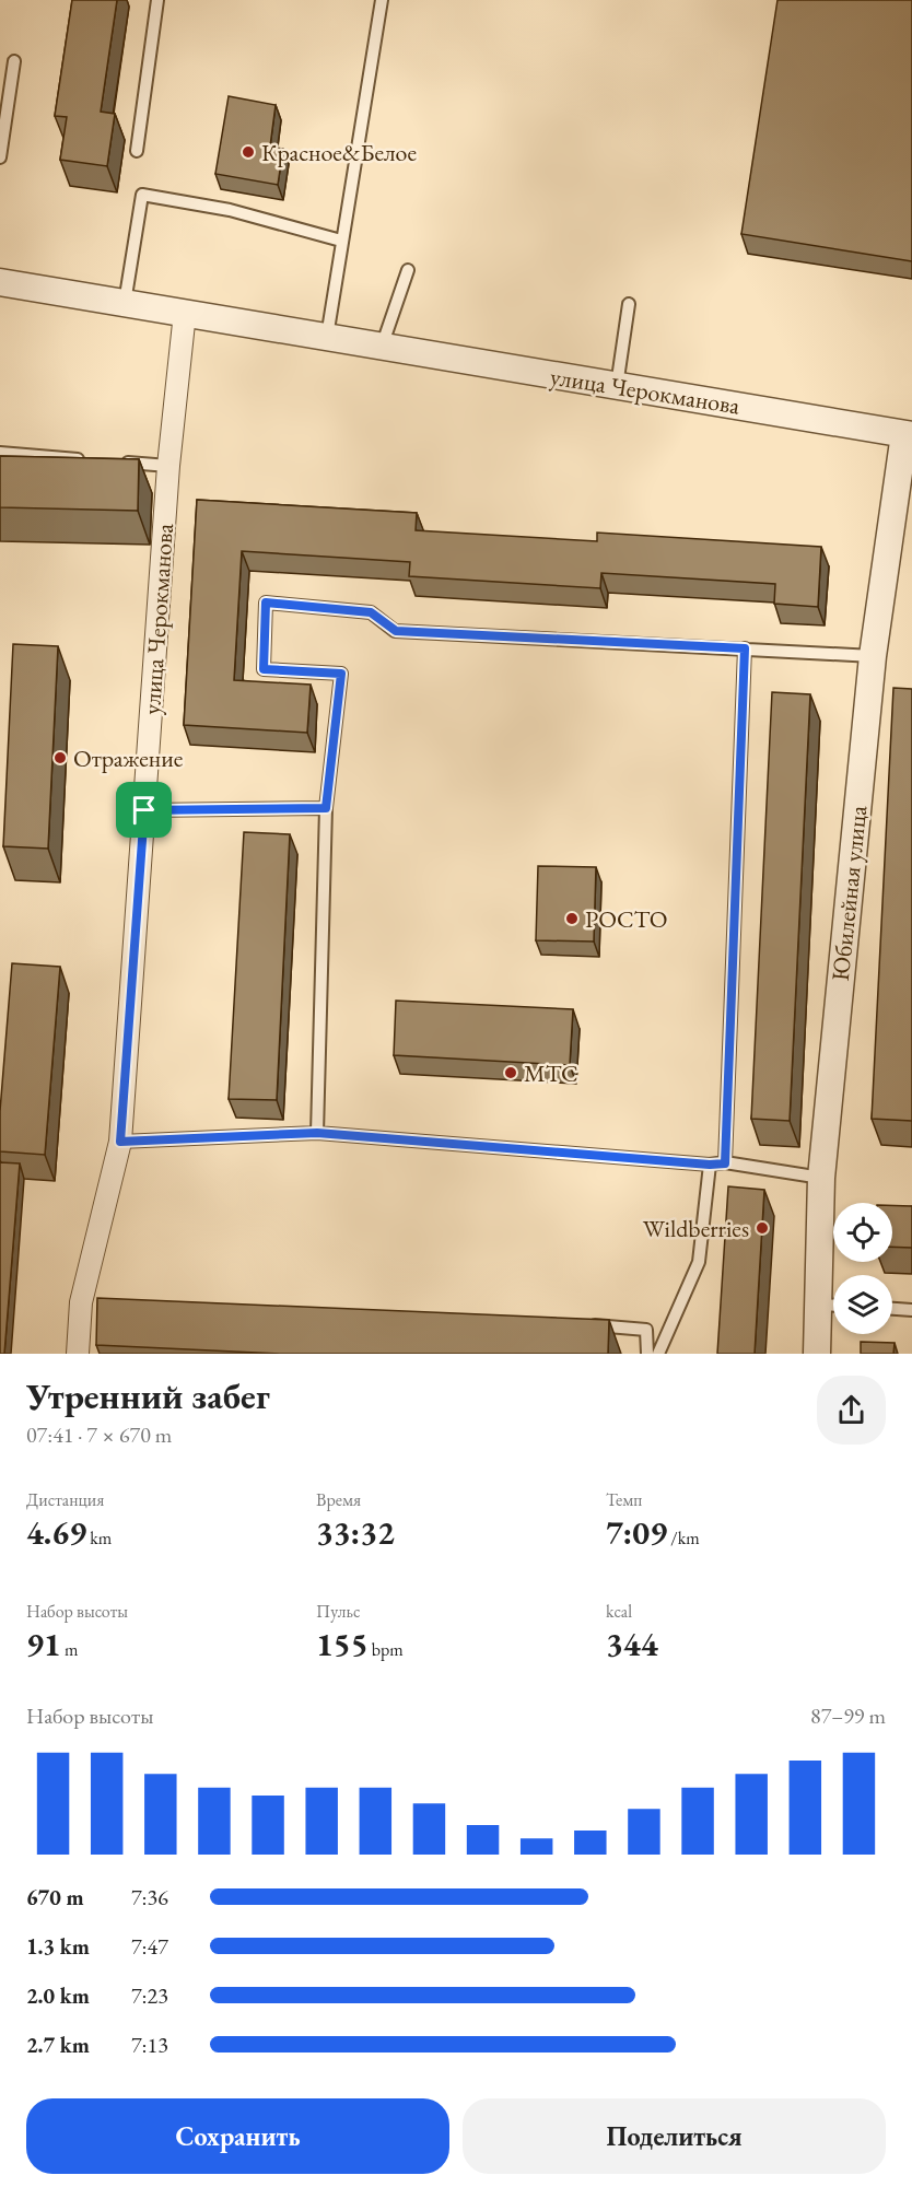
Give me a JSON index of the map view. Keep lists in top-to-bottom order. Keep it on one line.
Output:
{"streets":{"street":["улица Черокманова","Юбилейная улица"]},"crossings":[["улица Черокманова","Юбилейная улица"]],"places":["Красное&Белое","Отражение","РОСТО","МТС","Wildberries"],"page":{"heading":["Утренний забег","07:41 · 7 × 670 m"],"stats":[["Дистанция","4.69 km"],["Время","33:32"],["Темп","7:09 /km"],["Набор высоты","91 m"],["Пульс","155 bpm"],["kcal","344"]],"chart":["Набор высоты","87–99 m"],"list":[{"name":"670 m","note":"7:36"},{"name":"1.3 km","note":"7:47"},{"name":"2.0 km","note":"7:23"},{"name":"2.7 km","note":"7:13"}],"buttons":["Сохранить","Поделиться"]}}
